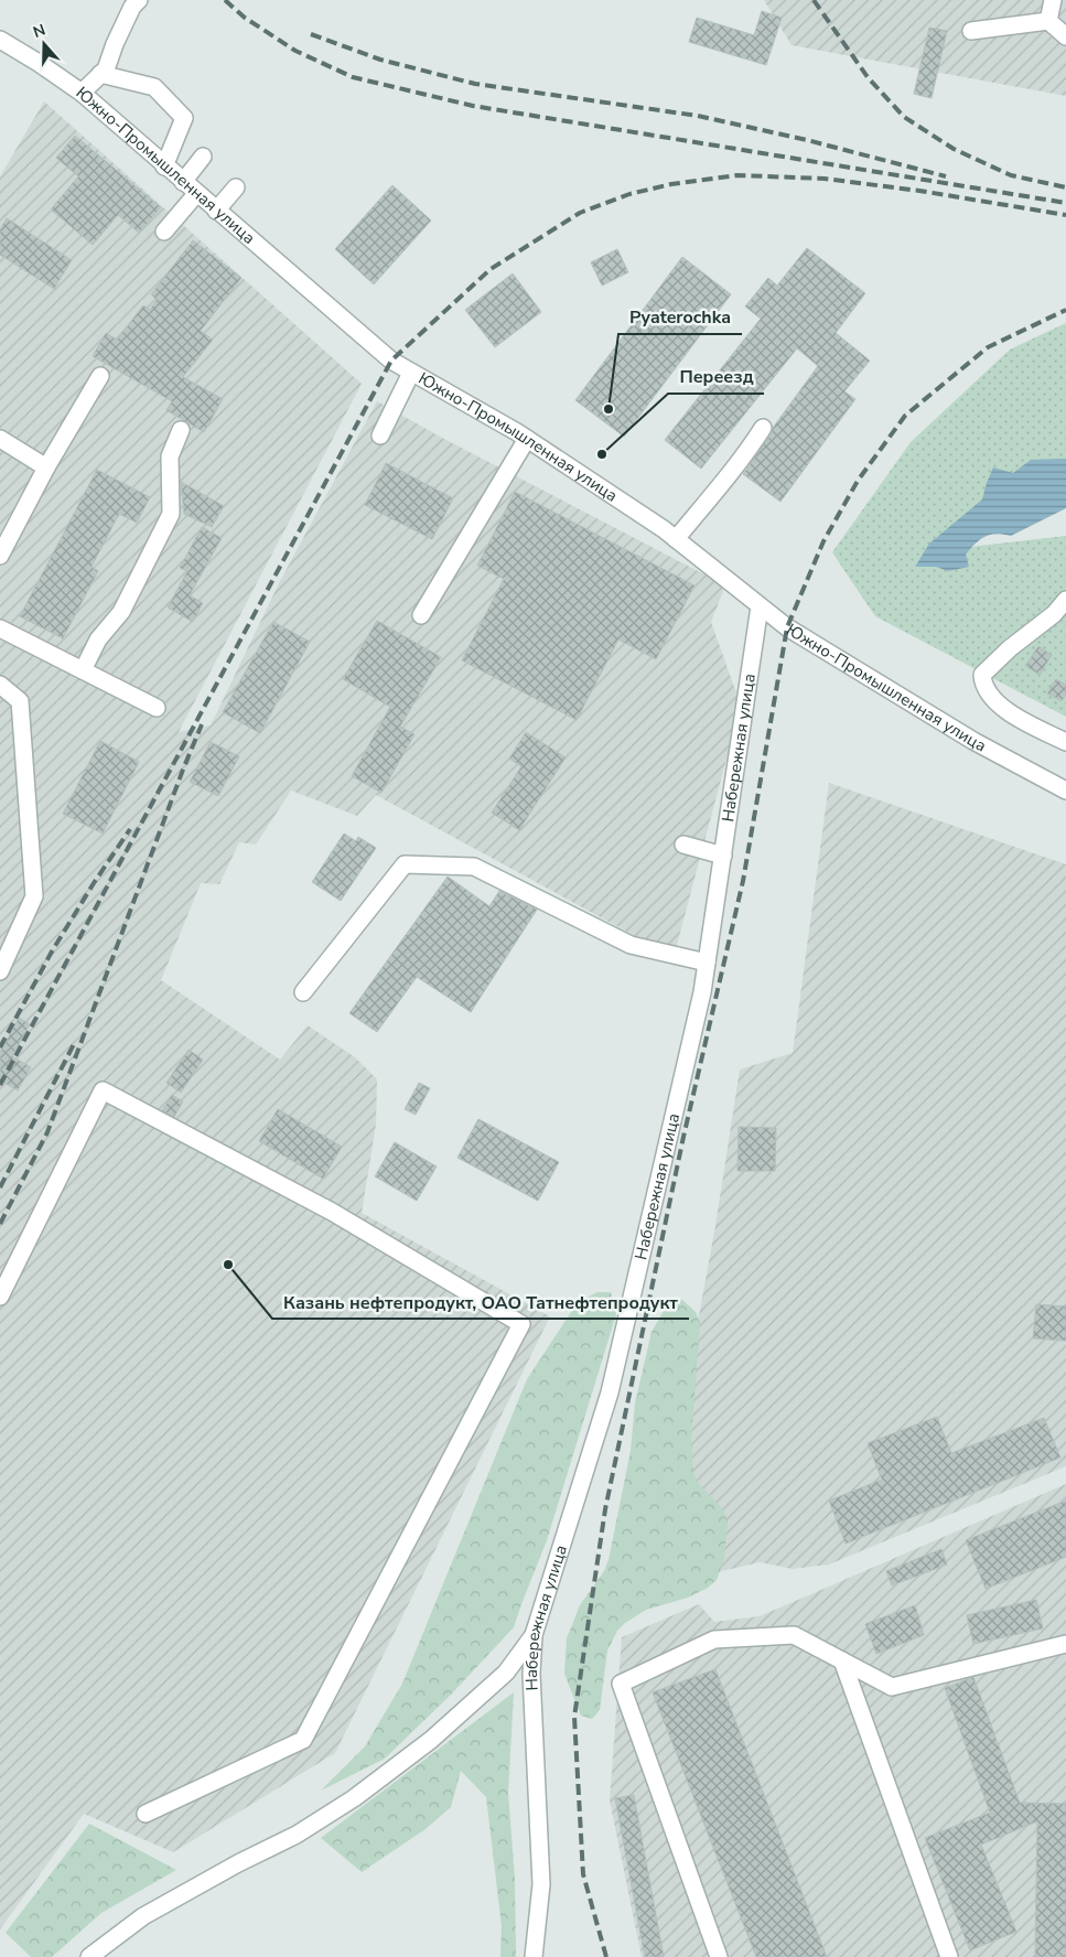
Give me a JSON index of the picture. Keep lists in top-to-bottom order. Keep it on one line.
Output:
{"streets":{"street":["Южно-Промышленная улица","Набережная улица"]},"crossings":[["Южно-Промышленная улица","Набережная улица"]],"places":["Pyaterochka","Переезд","Казань нефтепродукт, ОАО Татнефтепродукт"],"north":"top"}
